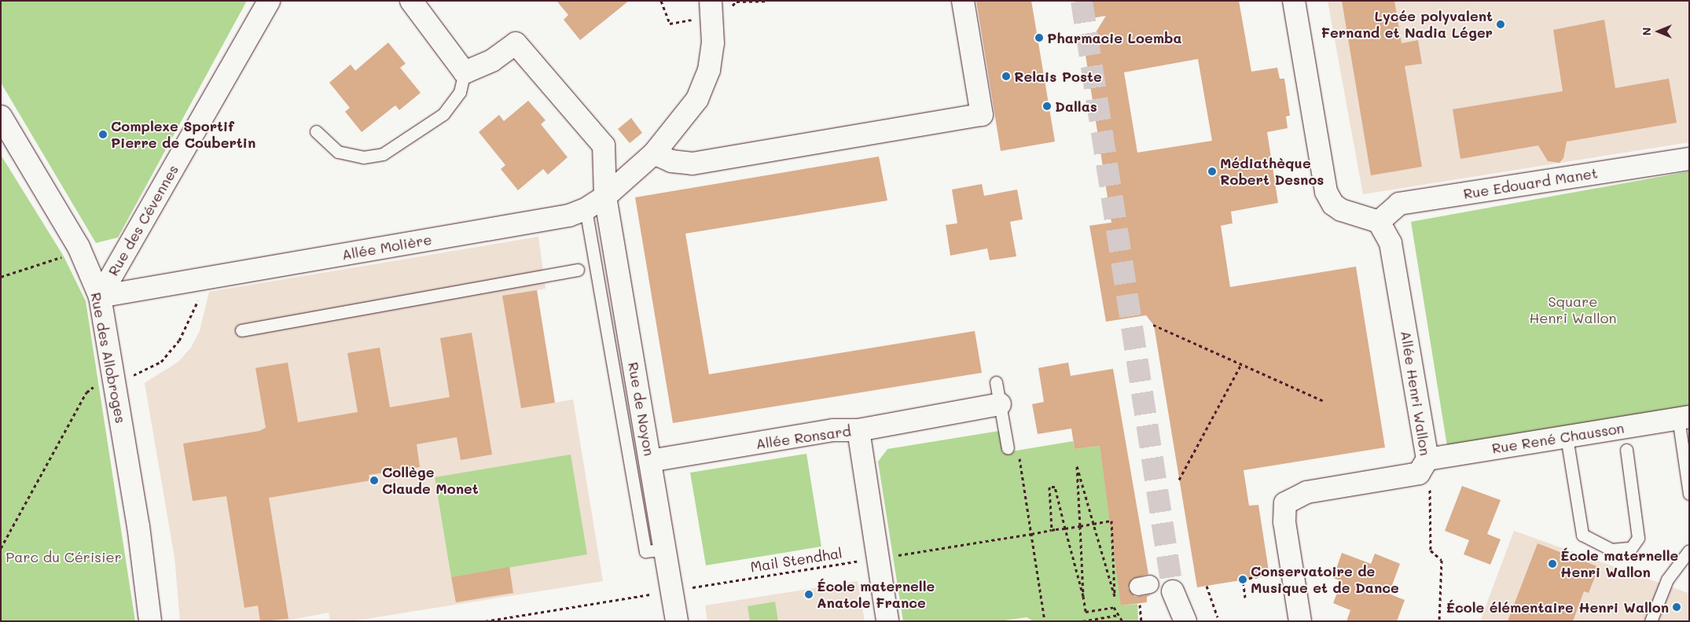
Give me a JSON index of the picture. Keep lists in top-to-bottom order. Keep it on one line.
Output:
{"streets":{"street":["Rue Edouard Manet","Rue des Cévennes","Allée Molière","Rue des Allobroges","Allée Henri Wallon","Rue de Noyon","Allée Ronsard","Rue René Chausson"],"path":["Mail Stendhal"]},"crossings":[["Rue Edouard Manet","Allée Henri Wallon"],["Rue des Cévennes","Allée Molière"],["Rue des Cévennes","Rue des Allobroges"],["Allée Molière","Rue des Allobroges"],["Allée Molière","Rue de Noyon"],["Allée Henri Wallon","Rue René Chausson"],["Rue de Noyon","Allée Ronsard"],["Rue de Noyon","Mail Stendhal"],["Allée Ronsard","Mail Stendhal"]],"parks":["Square Henri Wallon","Parc du Cérisier"],"places":["Lycée polyvalent Fernand et Nadia Léger","Pharmacie Loemba","Relais Poste","Dallas","Complexe Sportif Pierre de Coubertin","Médiathèque Robert Desnos","Collège Claude Monet","École maternelle Henri Wallon","Conservatoire de Musique et de Dance","École maternelle Anatole France","École élémentaire Henri Wallon"],"north":"left"}
